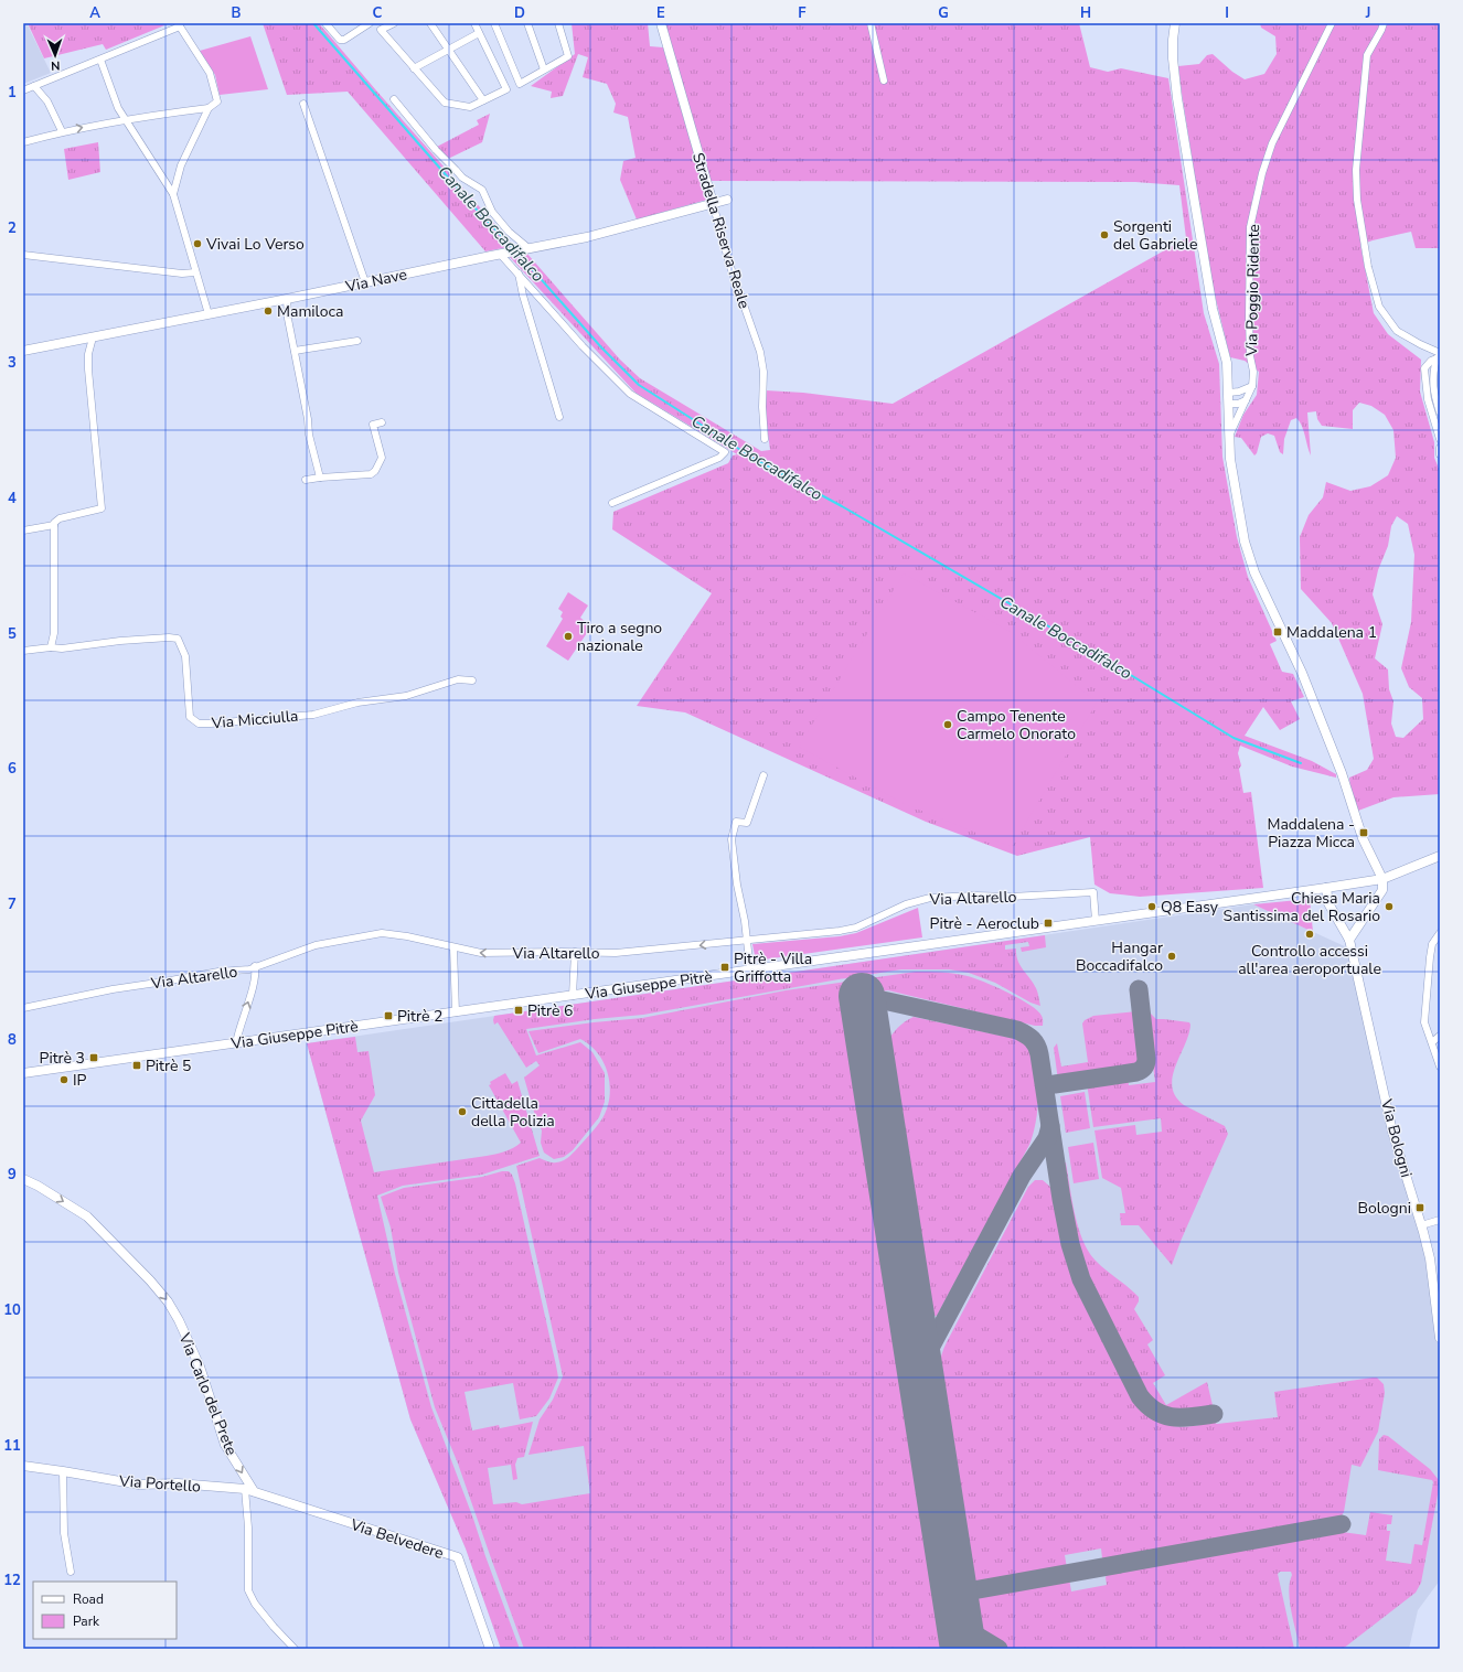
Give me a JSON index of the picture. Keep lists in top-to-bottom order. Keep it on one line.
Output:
{"streets":{"street":["Stradella Riserva Reale","Via Nave","Via Poggio Ridente","Via Micciulla","Via Altarello","Via Giuseppe Pitrè","Via Bologni","Via Carlo del Prete","Via Portello","Via Belvedere"]},"crossings":[["Stradella Riserva Reale","Via Nave"],["Via Altarello","Via Giuseppe Pitrè"],["Via Giuseppe Pitrè","Via Bologni"],["Via Carlo del Prete","Via Portello"],["Via Carlo del Prete","Via Belvedere"],["Via Portello","Via Belvedere"]],"one_way":["Via Carlo del Prete"],"water":["Canale Boccadifalco"],"places":{"other":["Sorgenti del Gabriele","Vivai Lo Verso","Mamiloca","Tiro a segno nazionale","Campo Tenente Carmelo Onorato","Q8 Easy","Chiesa Maria Santissima del Rosario","Controllo accessi all'area aeroportuale","Hangar Boccadifalco","IP","Cittadella della Polizia"],"transit":["Maddalena 1","Maddalena - Piazza Micca","Pitrè - Aeroclub","Pitrè - Villa Griffotta","Pitrè 6","Pitrè 2","Pitrè 3","Pitrè 5","Bologni"]},"legend":["Road","Park"],"north":"bottom","grid":{"columns":["A","B","C","D","E","F","G","H","I","J"],"rows":["1","2","3","4","5","6","7","8","9","10","11","12"]}}
